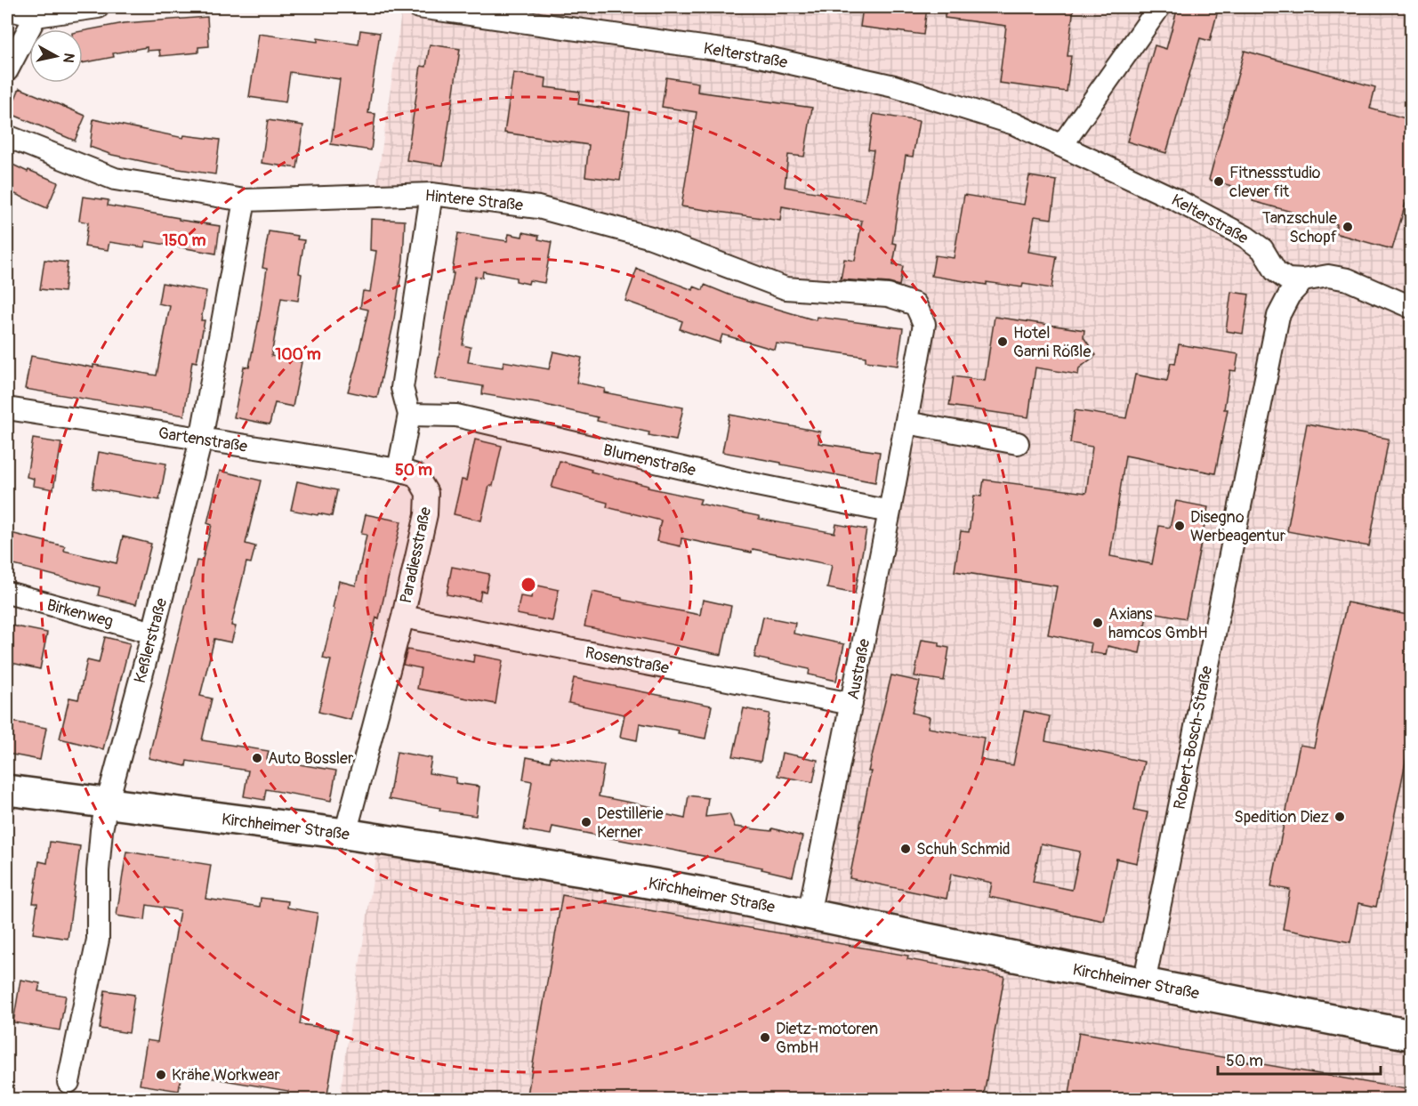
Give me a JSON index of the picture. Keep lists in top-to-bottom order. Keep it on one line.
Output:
{"streets":{"street":["Kelterstraße","Hintere Straße","Gartenstraße","Blumenstraße","Paradiesstraße","Birkenweg","Keßlerstraße","Rosenstraße","Austraße","Robert-Bosch-Straße","Kirchheimer Straße"]},"crossings":[["Kelterstraße","Robert-Bosch-Straße"],["Hintere Straße","Keßlerstraße"],["Hintere Straße","Austraße"],["Gartenstraße","Paradiesstraße"],["Gartenstraße","Keßlerstraße"],["Blumenstraße","Austraße"],["Paradiesstraße","Rosenstraße"],["Paradiesstraße","Kirchheimer Straße"],["Birkenweg","Keßlerstraße"],["Keßlerstraße","Kirchheimer Straße"],["Rosenstraße","Austraße"],["Austraße","Kirchheimer Straße"],["Robert-Bosch-Straße","Kirchheimer Straße"]],"places":["Fitnessstudio clever fit","Tanzschule Schopf","Hotel Garni Rößle","Disegno Werbeagentur","Axians hamcos GmbH","Auto Bossler","Spedition Diez","Destillerie Kerner","Schuh Schmid","Dietz‐motoren GmbH","Krähe Workwear"],"scale_bar":"50 m","north":"right","rings":["150 m","100 m","50 m"]}
